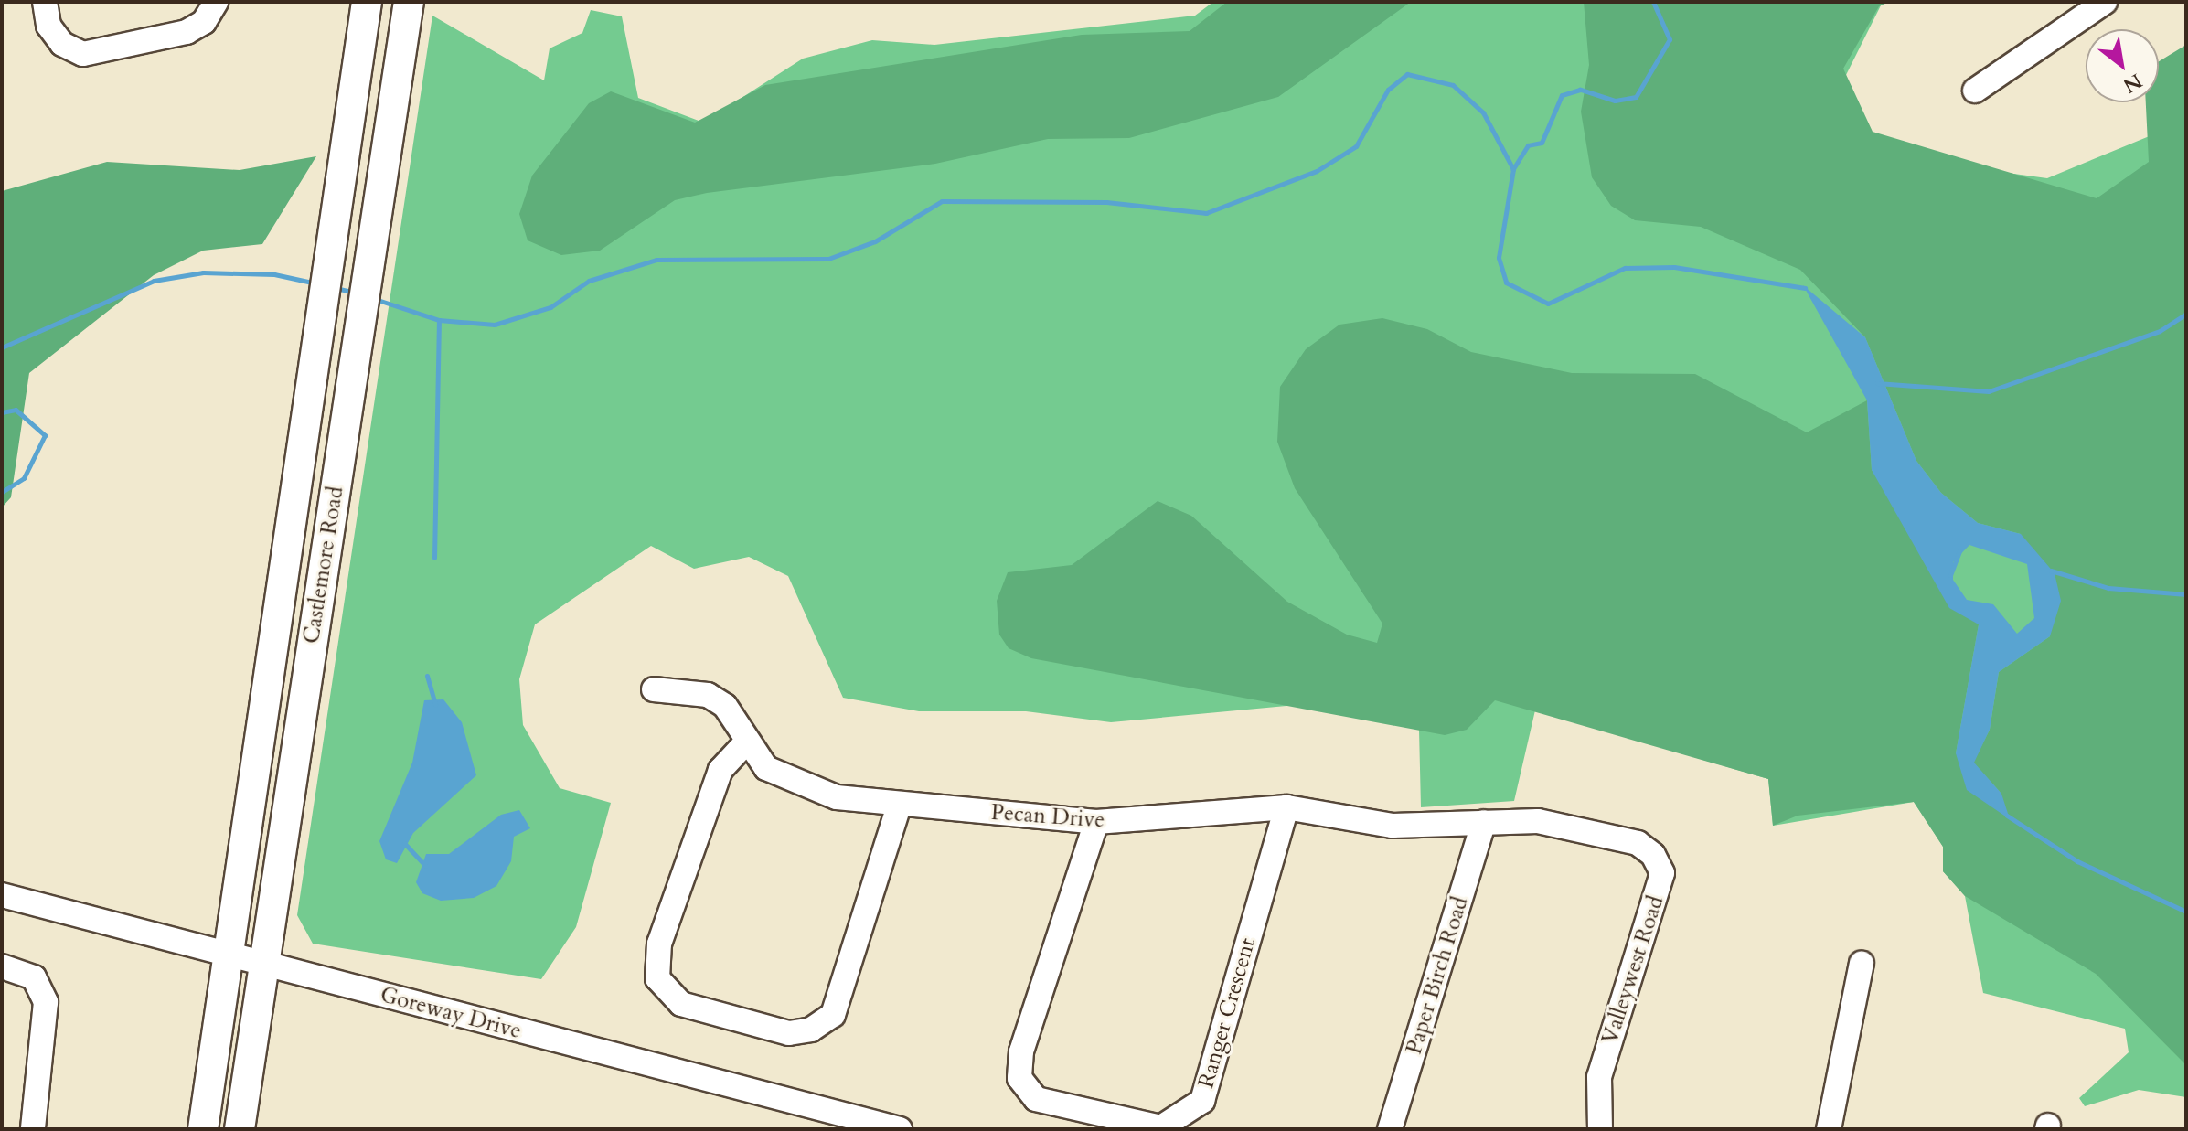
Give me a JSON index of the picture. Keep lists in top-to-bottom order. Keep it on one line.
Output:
{"streets":{"main road":["Castlemore Road"],"street":["Pecan Drive","Valleywest Road","Paper Birch Road","Goreway Drive","Ranger Crescent"]},"crossings":[["Castlemore Road","Goreway Drive"],["Pecan Drive","Valleywest Road"],["Pecan Drive","Paper Birch Road"],["Pecan Drive","Ranger Crescent"],["Valleywest Road","Paper Birch Road"]],"north":"bottom right"}
